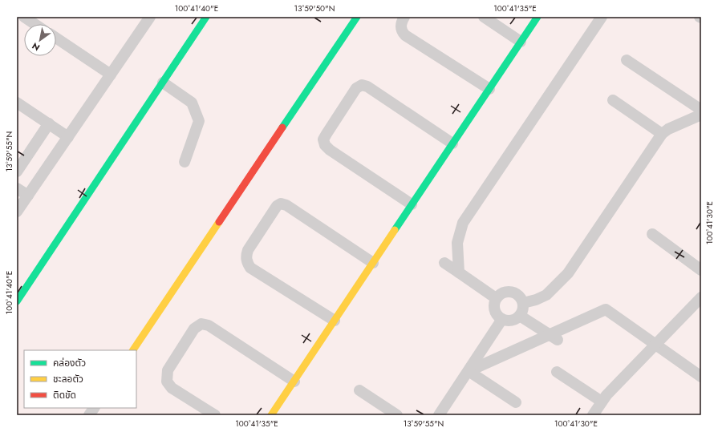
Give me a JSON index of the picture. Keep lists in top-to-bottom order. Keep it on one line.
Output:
{"legend":["คล่องตัว","ชะลอตัว","ติดขัด"],"north":"bottom left","coordinates":["100°41'40\"E","13°59'50\"N","100°41'35\"E","13°59'55\"N","100°41'30\"E"]}
